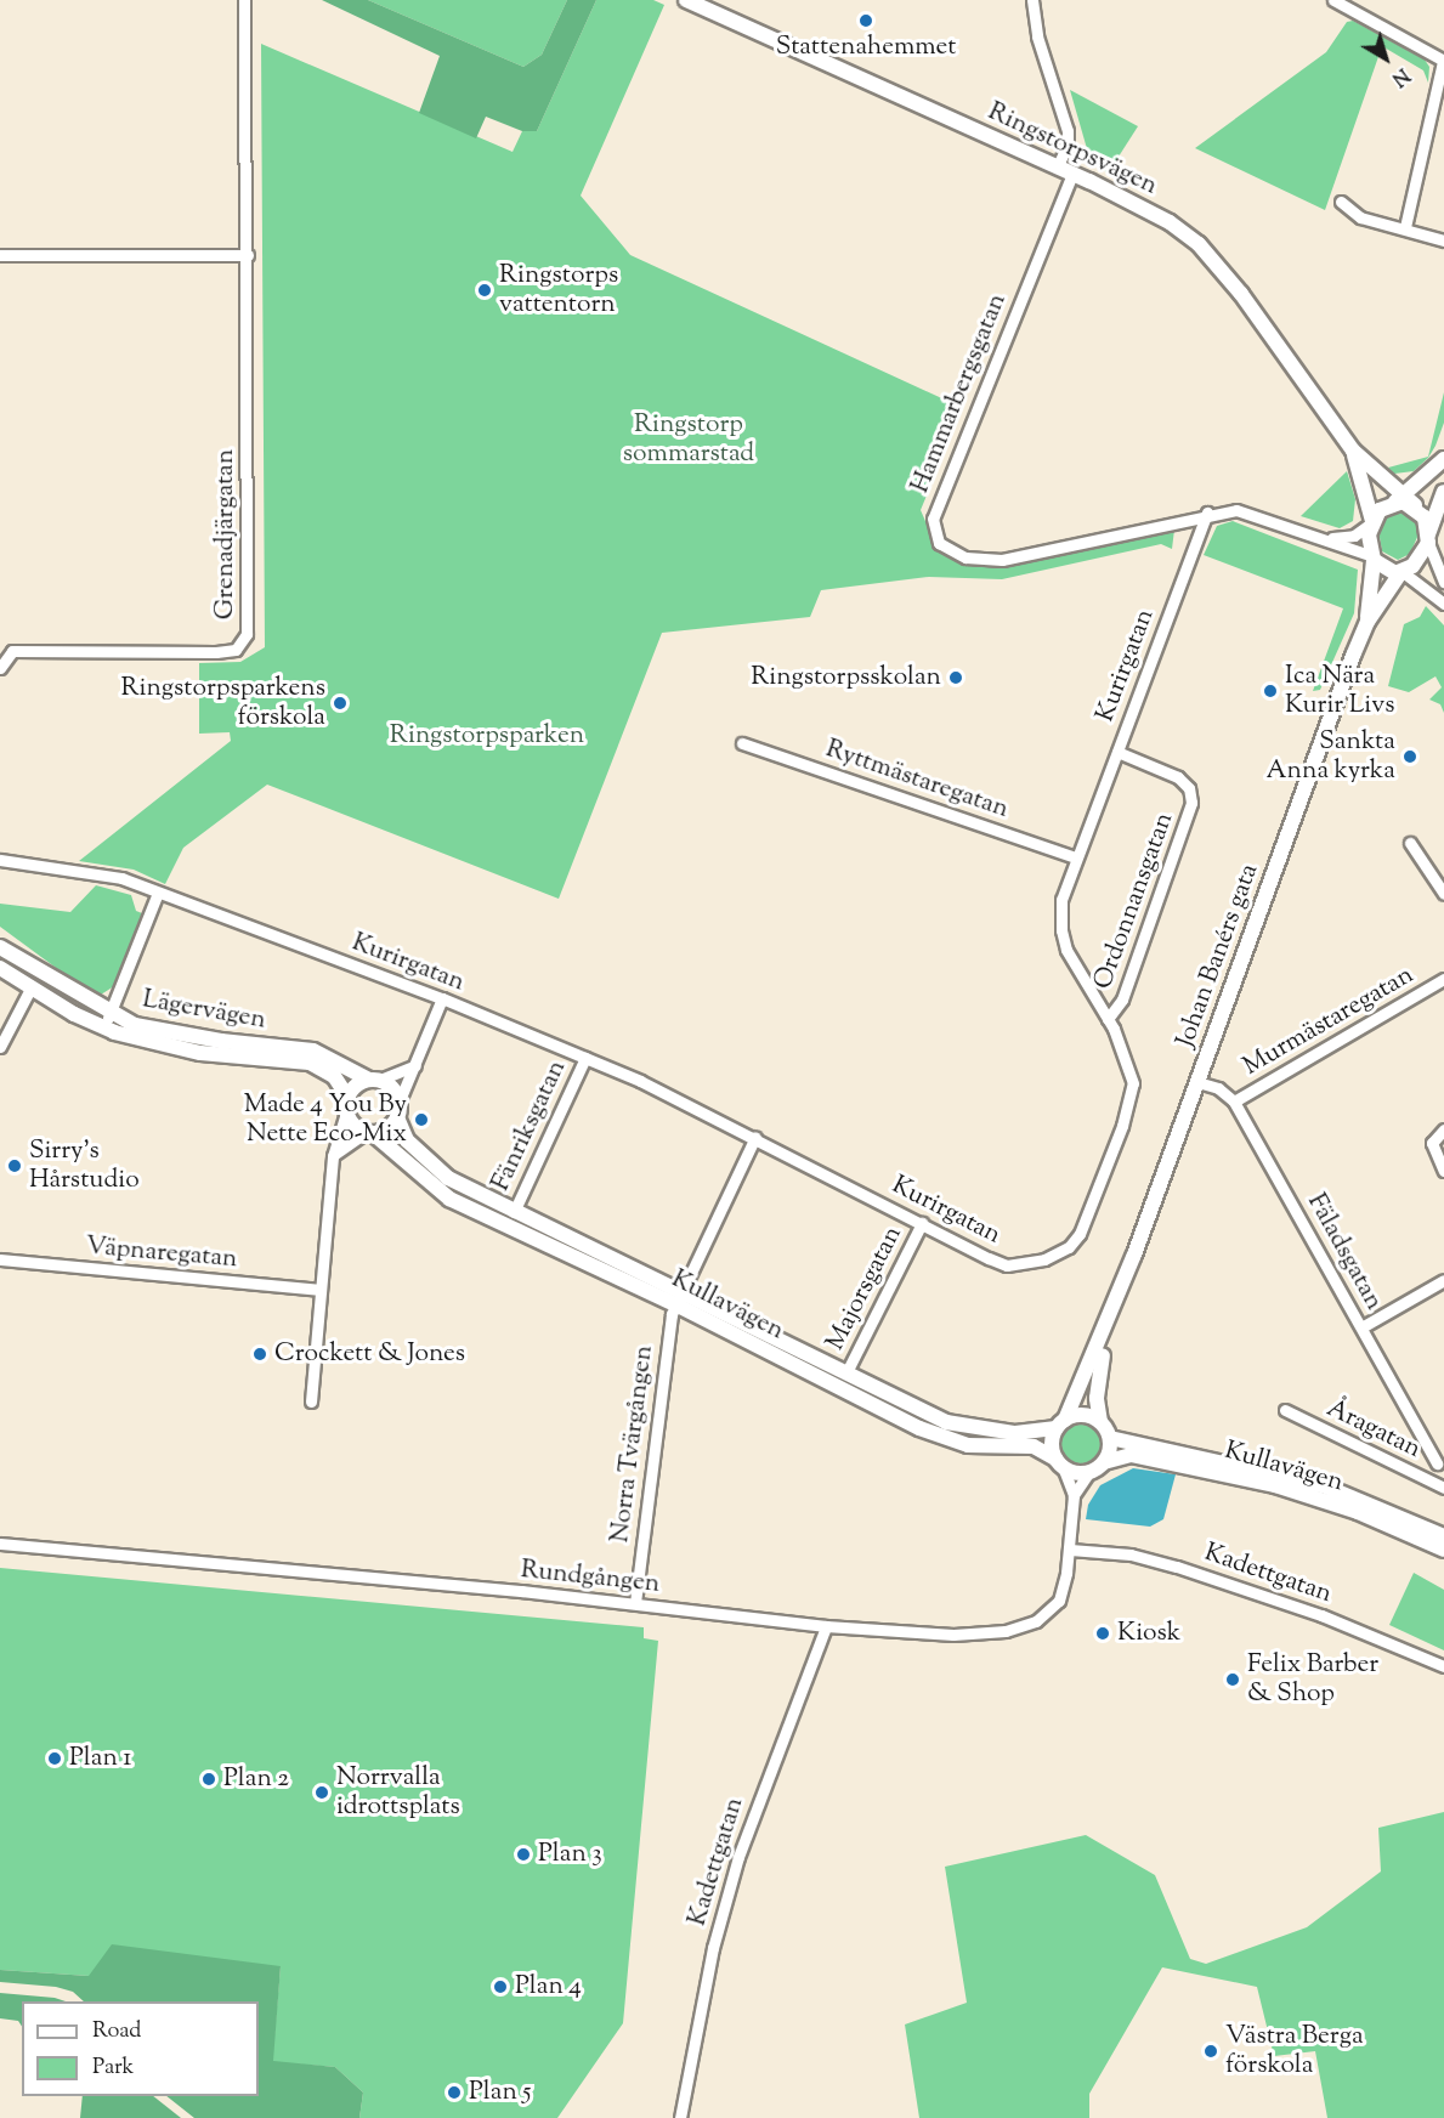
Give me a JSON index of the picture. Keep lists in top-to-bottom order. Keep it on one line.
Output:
{"streets":{"street":["Ringstorpsvägen","Hammarbergsgatan","Grenadjärgatan","Kurirgatan","Ryttmästaregatan","Ordonnansgatan","Johan Banérs gata","Lägervägen","Murmästaregatan","Fänriksgatan","Fäladsgatan","Väpnaregatan","Majorsgatan","Kullavägen","Åragatan","Norra Tvärgången","Kadettgatan","Rundgången"]},"crossings":[["Ringstorpsvägen","Hammarbergsgatan"],["Ringstorpsvägen","Johan Banérs gata"],["Hammarbergsgatan","Kurirgatan"],["Hammarbergsgatan","Johan Banérs gata"],["Kurirgatan","Ryttmästaregatan"],["Kurirgatan","Ordonnansgatan"],["Kurirgatan","Fänriksgatan"],["Kurirgatan","Majorsgatan"],["Kurirgatan","Norra Tvärgången"],["Johan Banérs gata","Kullavägen"],["Johan Banérs gata","Rundgången"],["Murmästaregatan","Fäladsgatan"],["Fänriksgatan","Kullavägen"],["Majorsgatan","Kullavägen"],["Kullavägen","Norra Tvärgången"],["Kullavägen","Rundgången"],["Norra Tvärgången","Rundgången"],["Kadettgatan","Rundgången"]],"parks":["Ringstorp sommarstad","Ringstorpsparken"],"places":["Stattenahemmet","Ringstorps vattentorn","Ringstorpsskolan","Ica Nära Kurir Livs","Ringstorpsparkens förskola","Sankta Anna kyrka","Made 4 You By Nette Eco-Mix","Sirry's Hårstudio","Crockett & Jones","Kiosk","Felix Barber & Shop","Plan 1","Plan 2","Norrvalla idrottsplats","Plan 3","Plan 4","Västra Berga förskola","Plan 5"],"legend":["Road","Park"],"north":"bottom right"}
